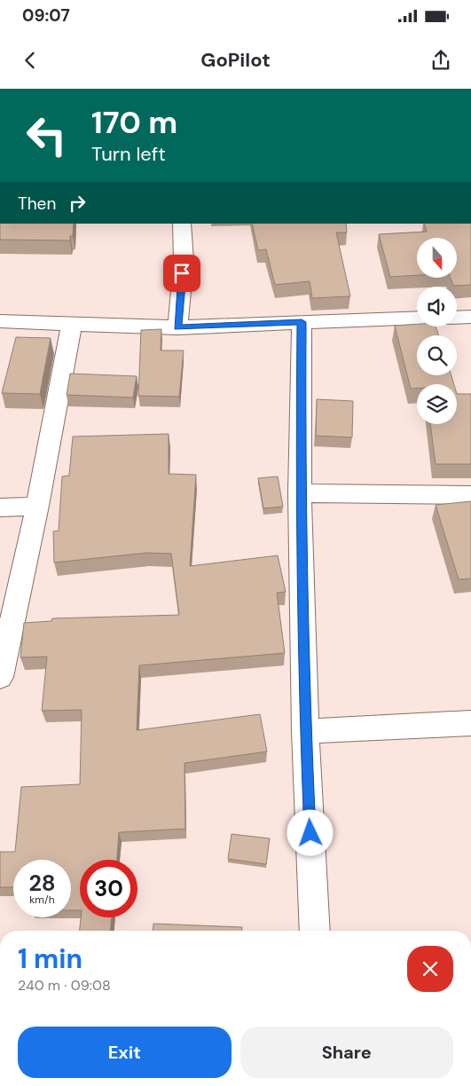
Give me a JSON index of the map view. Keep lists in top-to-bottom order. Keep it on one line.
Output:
{"north":"bottom","page":{"status":"09:07","header":"GoPilot","turn":["170 m","Turn left"],"then":"Then","speed":"28 km/h","limit":"30","heading":["1 min","240 m · 09:08"],"buttons":["Exit","Share"]}}
